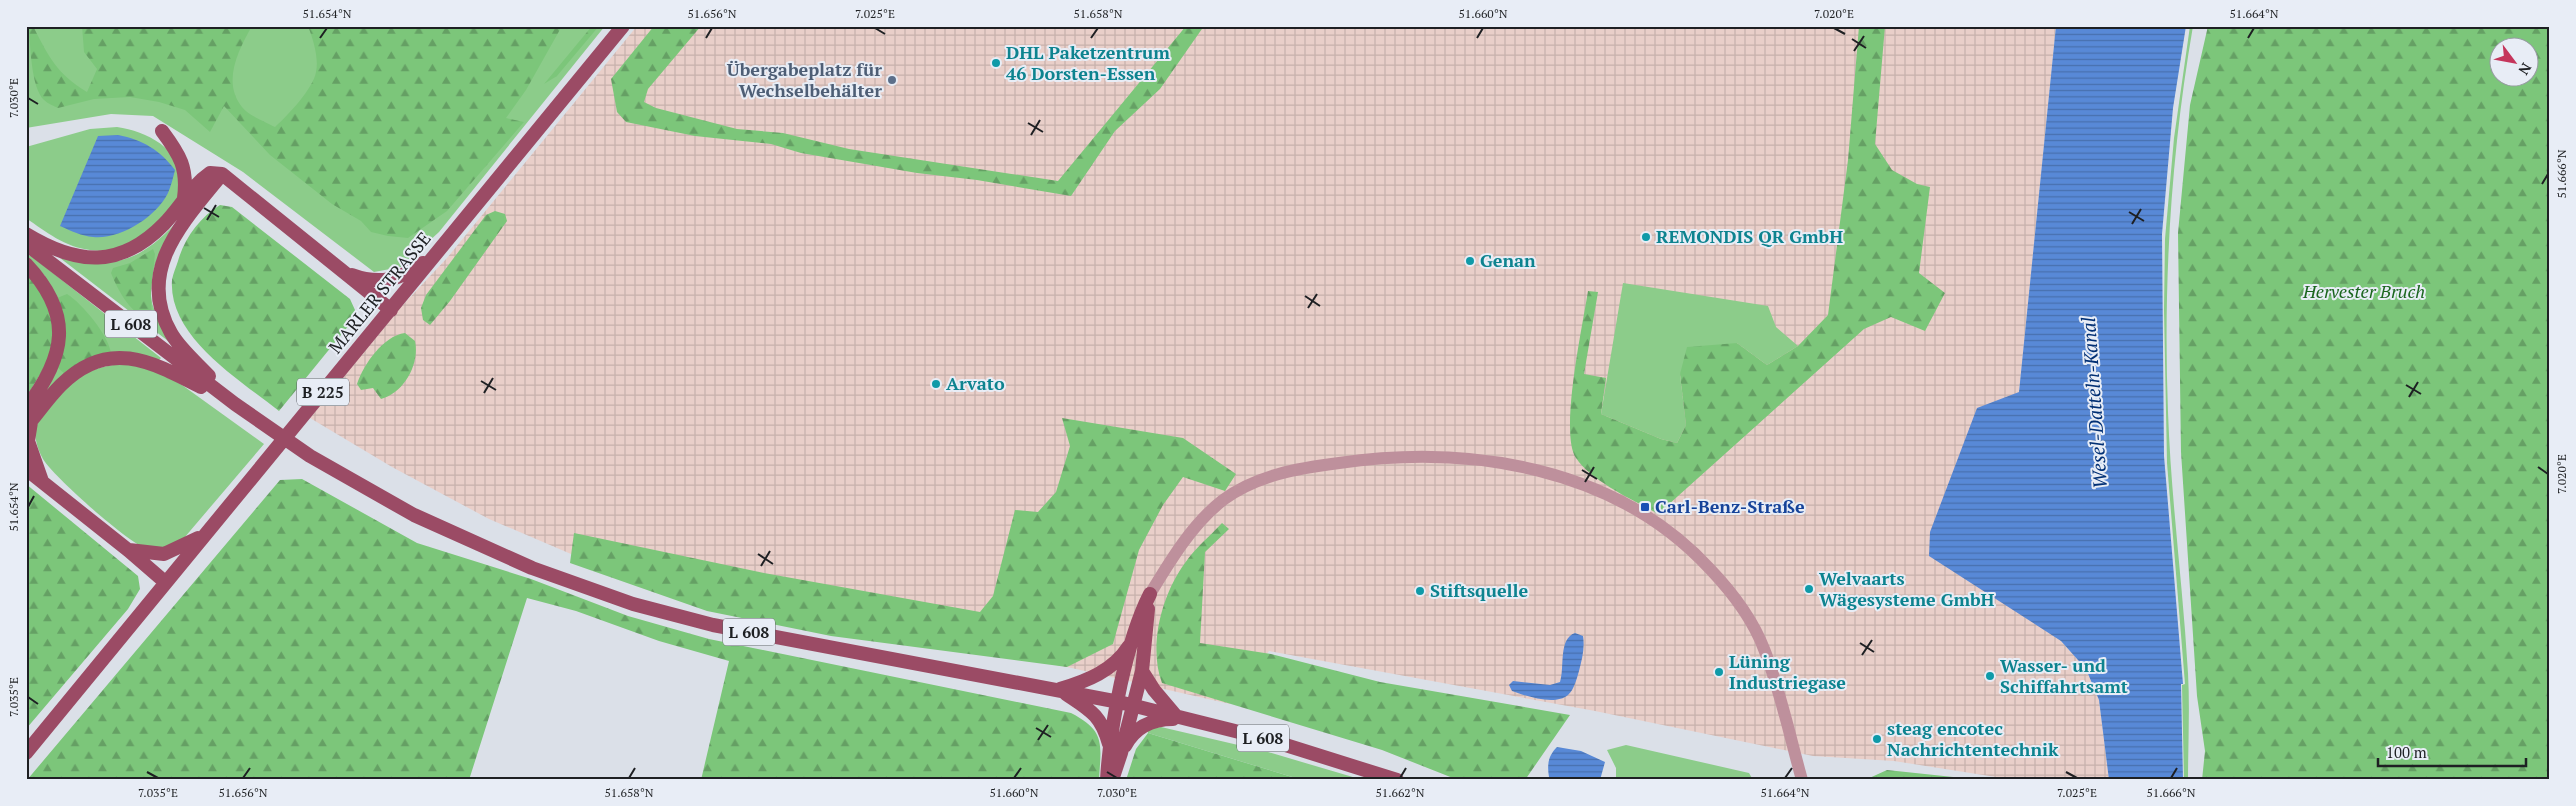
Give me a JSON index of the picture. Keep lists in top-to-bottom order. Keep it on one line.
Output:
{"streets":{"main road":["MARLER STRASSE","L 608","B 225"]},"crossings":[["MARLER STRASSE","B 225"]],"water":["Wesel-Datteln-Kanal"],"parks":["Hervester Bruch"],"places":{"other":["DHL Paketzentrum 46 Dorsten-Essen","Übergabeplatz für Wechselbehälter","REMONDIS QR GmbH","Genan","Arvato","Welvaarts Wägesysteme GmbH","Stiftsquelle","Lüning Industriegase","Wasser- und Schiffahrtsamt","steag encotec Nachrichtentechnik"],"transit":["Carl-Benz-Straße"]},"scale_bar":"100 m","north":"bottom right","coordinates":["51.654°N","51.656°N","7.025°E","51.658°N","51.660°N","7.020°E","51.664°N","7.030°E","51.666°N","7.035°E","51.662°N"]}
